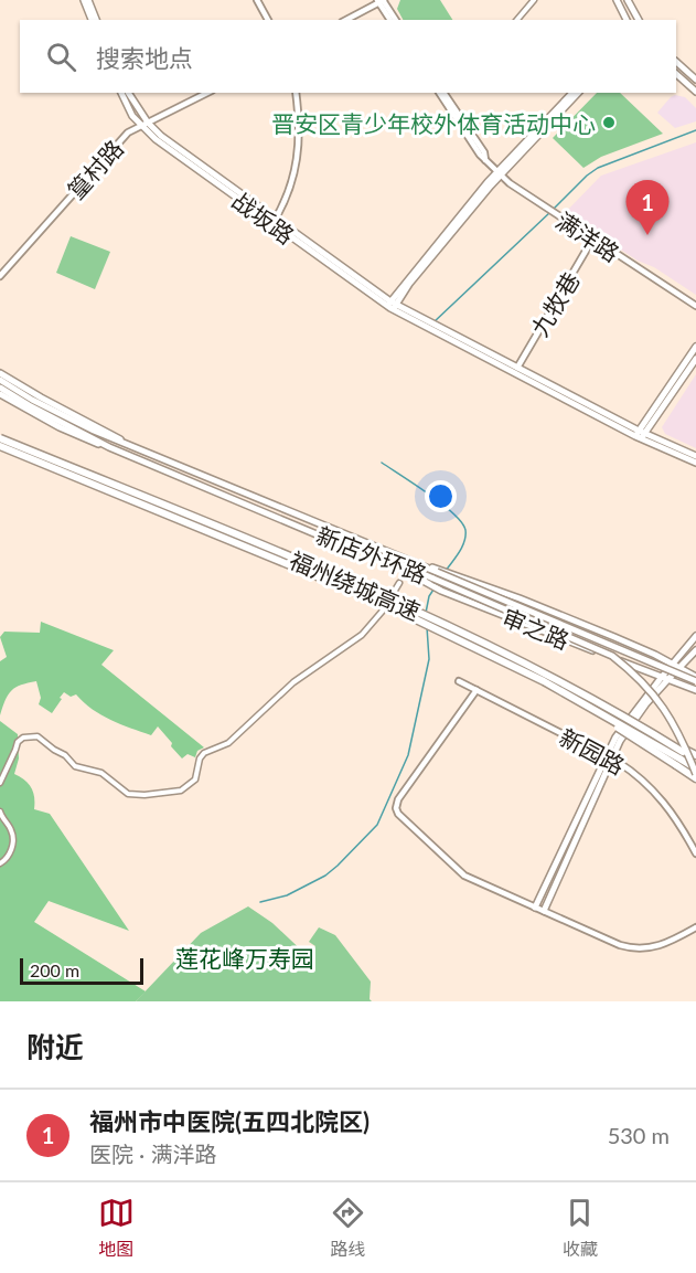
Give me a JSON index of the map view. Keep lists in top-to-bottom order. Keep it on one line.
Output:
{"streets":{"highway":["福州绕城高速"],"main road":["战坂路","新店外环路","审之路"],"street":["篁村路","满洋路","九牧巷","新园路"]},"crossings":[["篁村路","战坂路"],["满洋路","九牧巷"],["新店外环路","审之路"]],"parks":["莲花峰万寿园"],"places":["晋安区青少年校外体育活动中心"],"scale_bar":"200 m","page":{"search":"搜索地点","pins":"1","scale":"200 m","heading":"附近","list":[{"mark":"1","name":"福州市中医院(五四北院区)","note":"医院 · 满洋路","value":"530 m"}],"nav":["地图","路线","收藏"]}}
